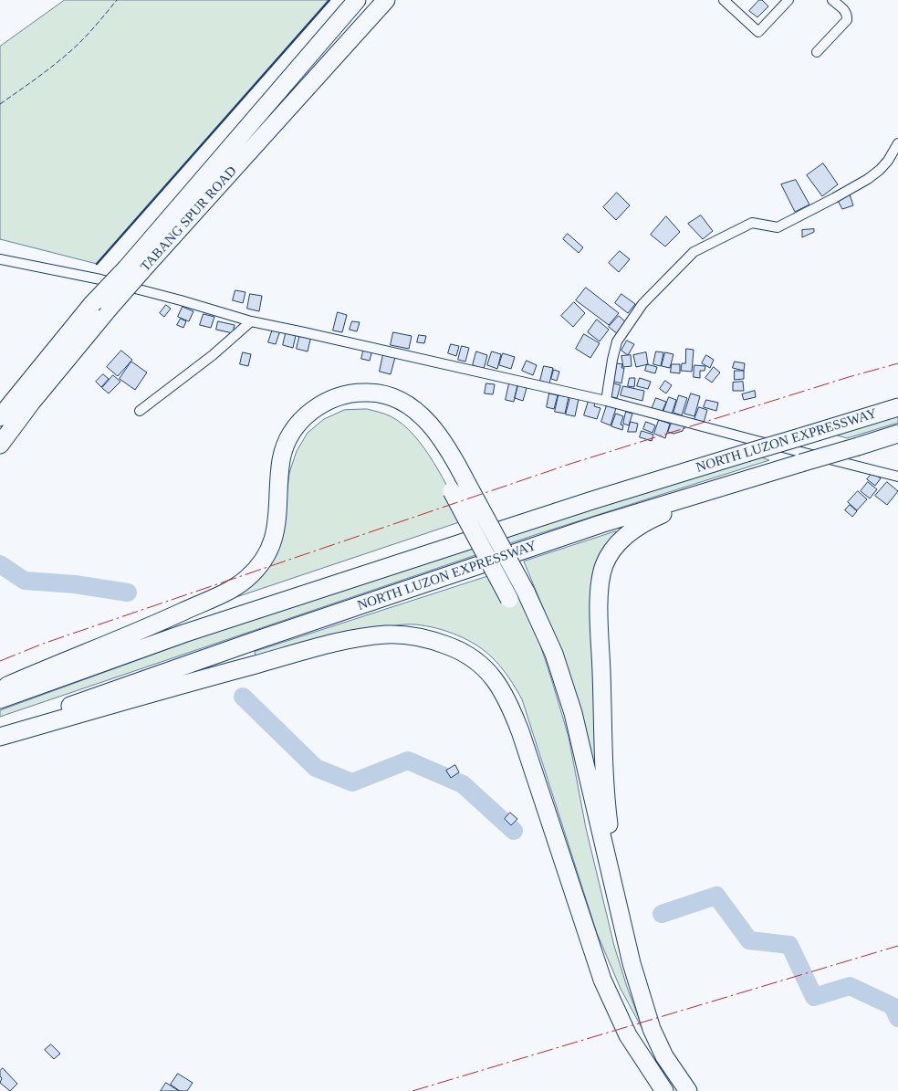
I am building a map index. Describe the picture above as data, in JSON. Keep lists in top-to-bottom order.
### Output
{
  "streets": {
    "highway": ["TABANG SPUR ROAD", "NORTH LUZON EXPRESSWAY"]
  }
}
